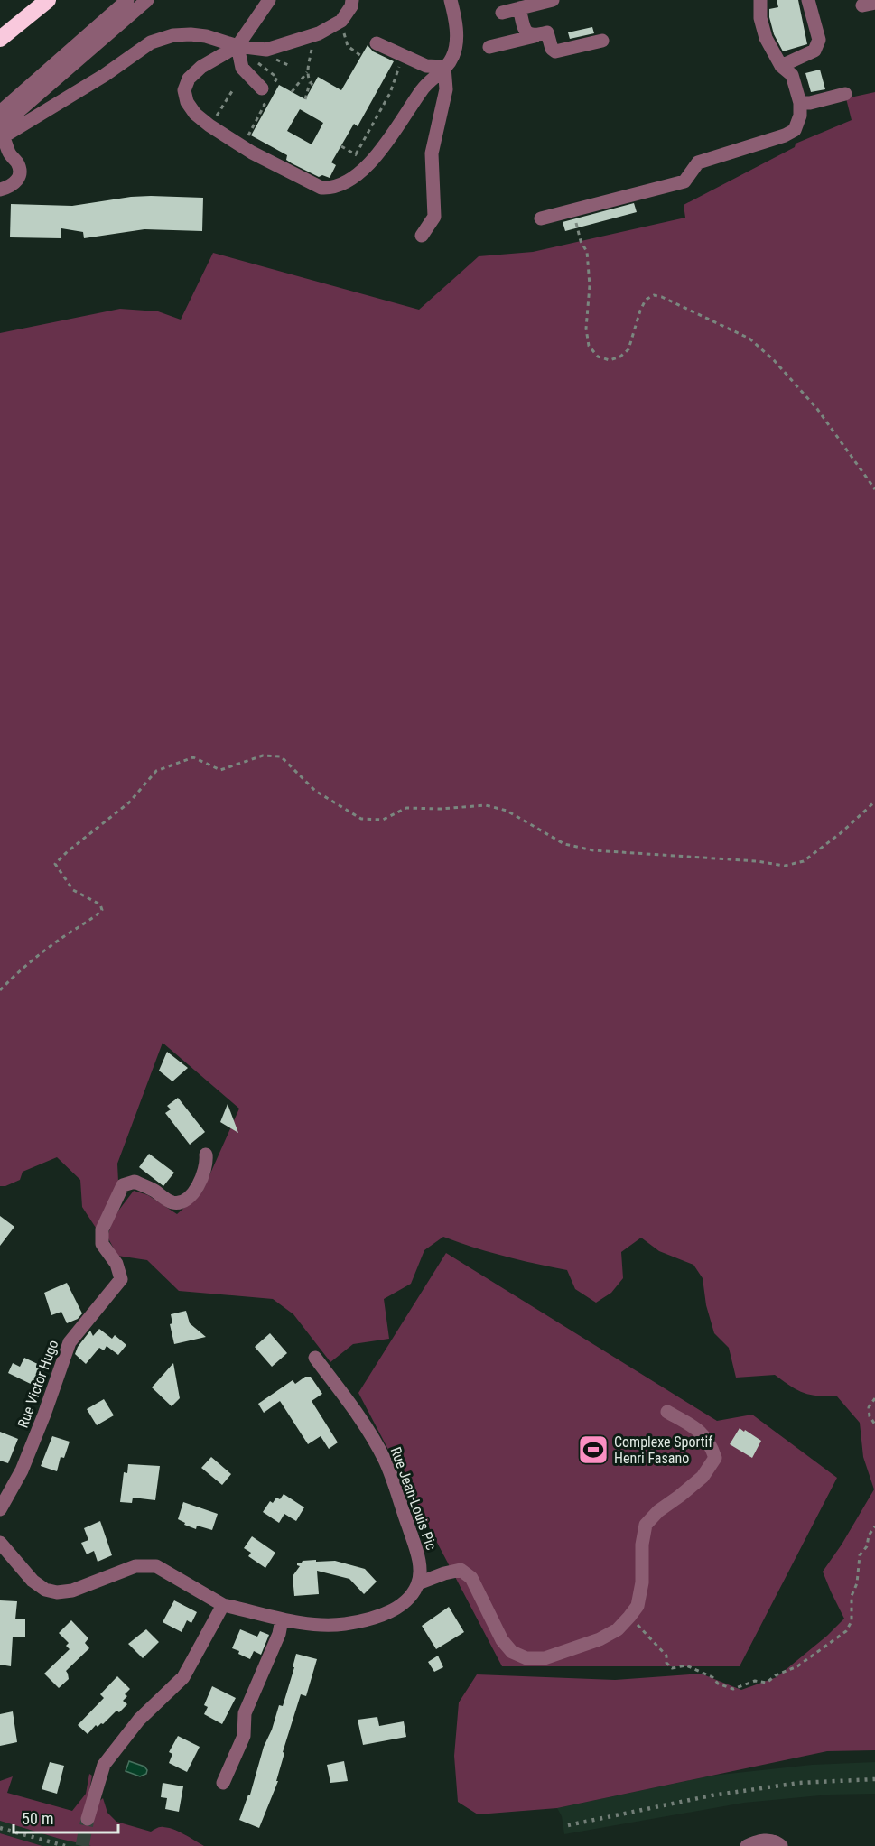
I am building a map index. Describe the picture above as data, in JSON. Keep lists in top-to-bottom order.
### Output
{
  "streets": {
    "street": ["Rue Victor Hugo", "Rue Jean-Louis Pic"]
  },
  "places": {
    "sports": ["Complexe Sportif Henri Fasano"]
  },
  "scale_bar": "50 m"
}
